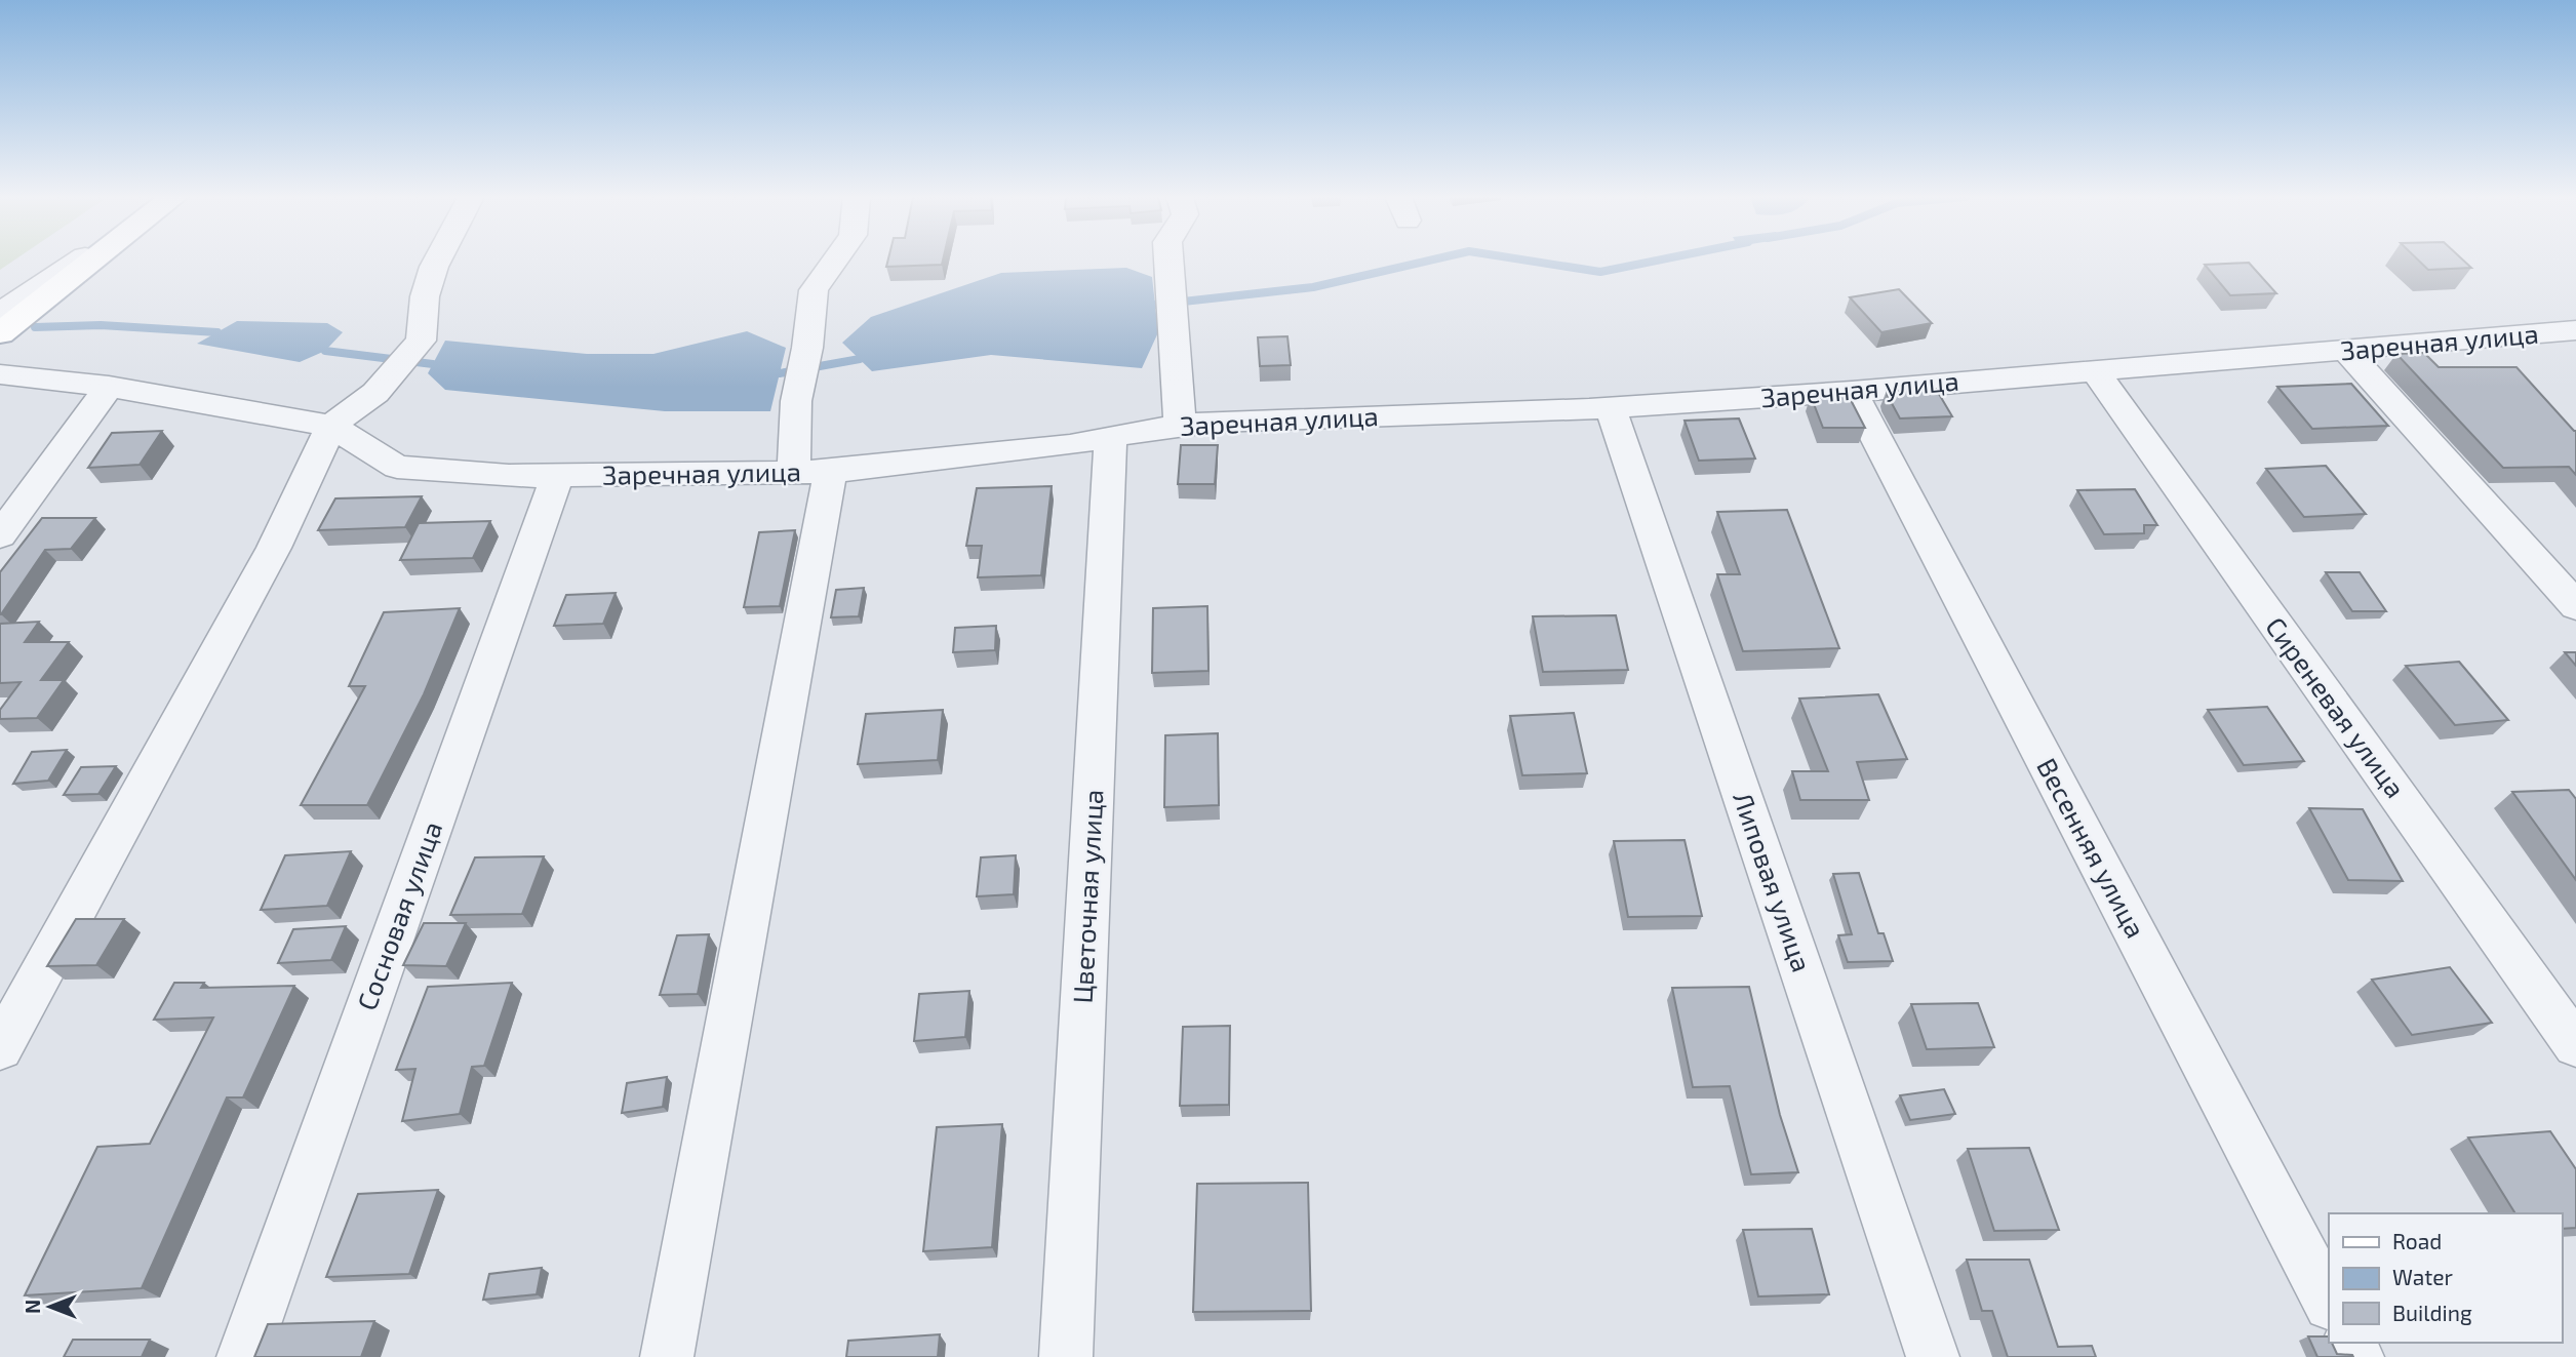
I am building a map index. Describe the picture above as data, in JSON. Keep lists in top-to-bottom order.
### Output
{
  "streets": {
    "street": [
      "Заречная улица",
      "Сиреневая улица",
      "Весенняя улица",
      "Липовая улица",
      "Цветочная улица",
      "Сосновая улица"
    ]
  },
  "crossings": [
    ["Заречная улица", "Сиреневая улица"],
    ["Заречная улица", "Весенняя улица"],
    ["Заречная улица", "Липовая улица"],
    ["Заречная улица", "Цветочная улица"],
    ["Заречная улица", "Сосновая улица"]
  ],
  "legend": ["Road", "Water", "Building"],
  "north": "left"
}
